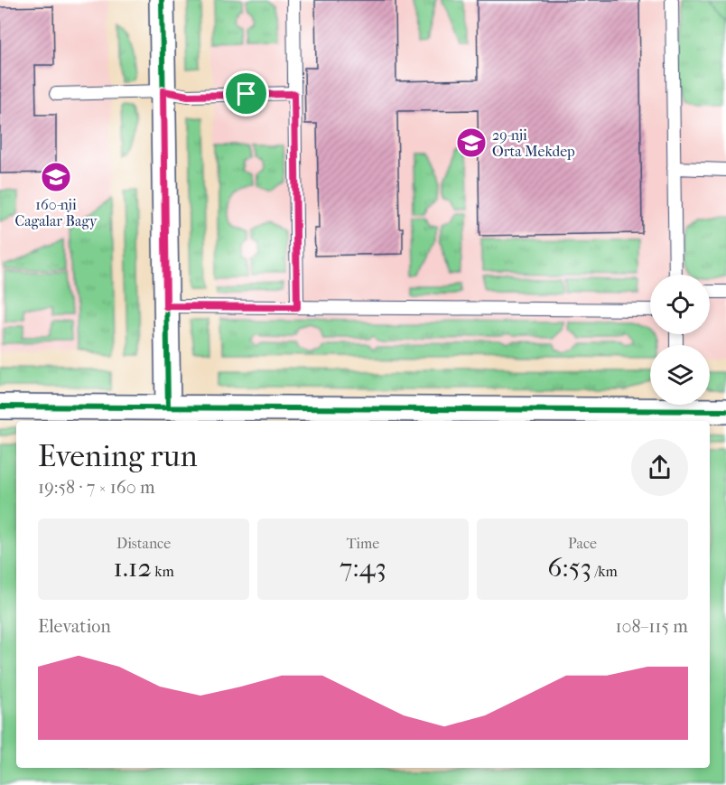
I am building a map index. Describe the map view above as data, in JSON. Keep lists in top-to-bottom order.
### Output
{
  "places": {
    "school or university": ["29-nji Orta Mekdep", "160-nji Cagalar Bagy"]
  },
  "page": {
    "heading": ["Evening run", "19:58 · 7 × 160 m"],
    "stats": [
      ["Distance", "1.12 km"],
      ["Time", "7:43"],
      ["Pace", "6:53 /km"]
    ],
    "chart": ["Elevation", "108–115 m"]
  }
}
